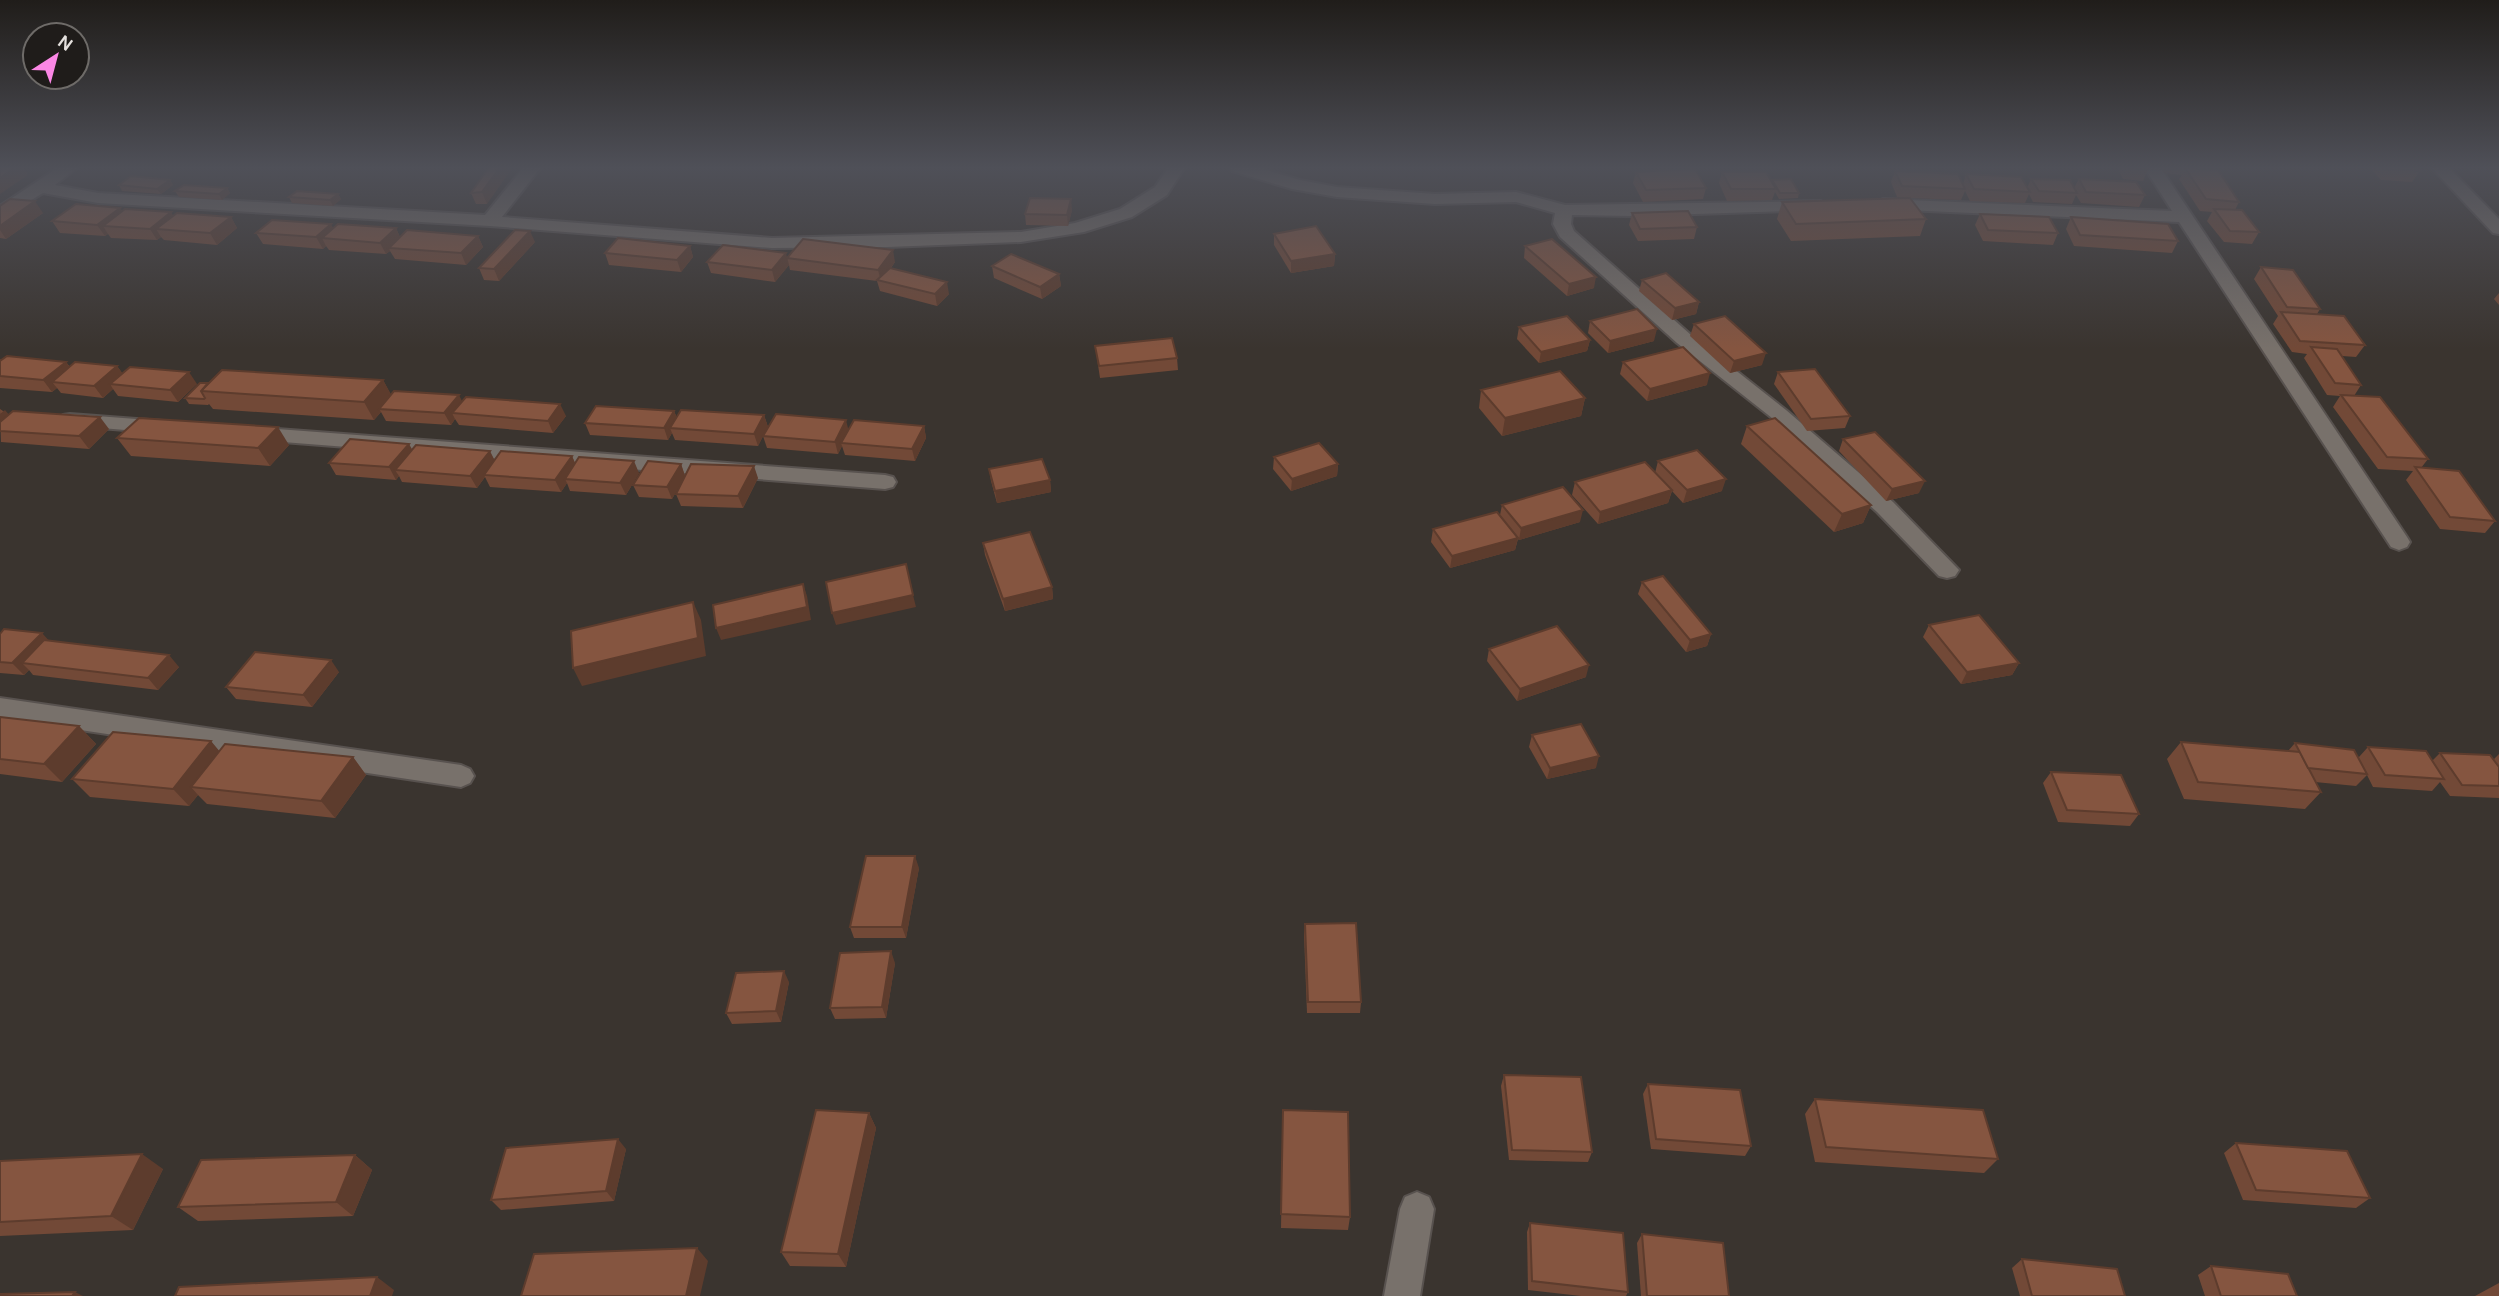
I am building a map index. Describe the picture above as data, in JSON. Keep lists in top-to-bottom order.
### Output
{
  "north": "top right"
}
